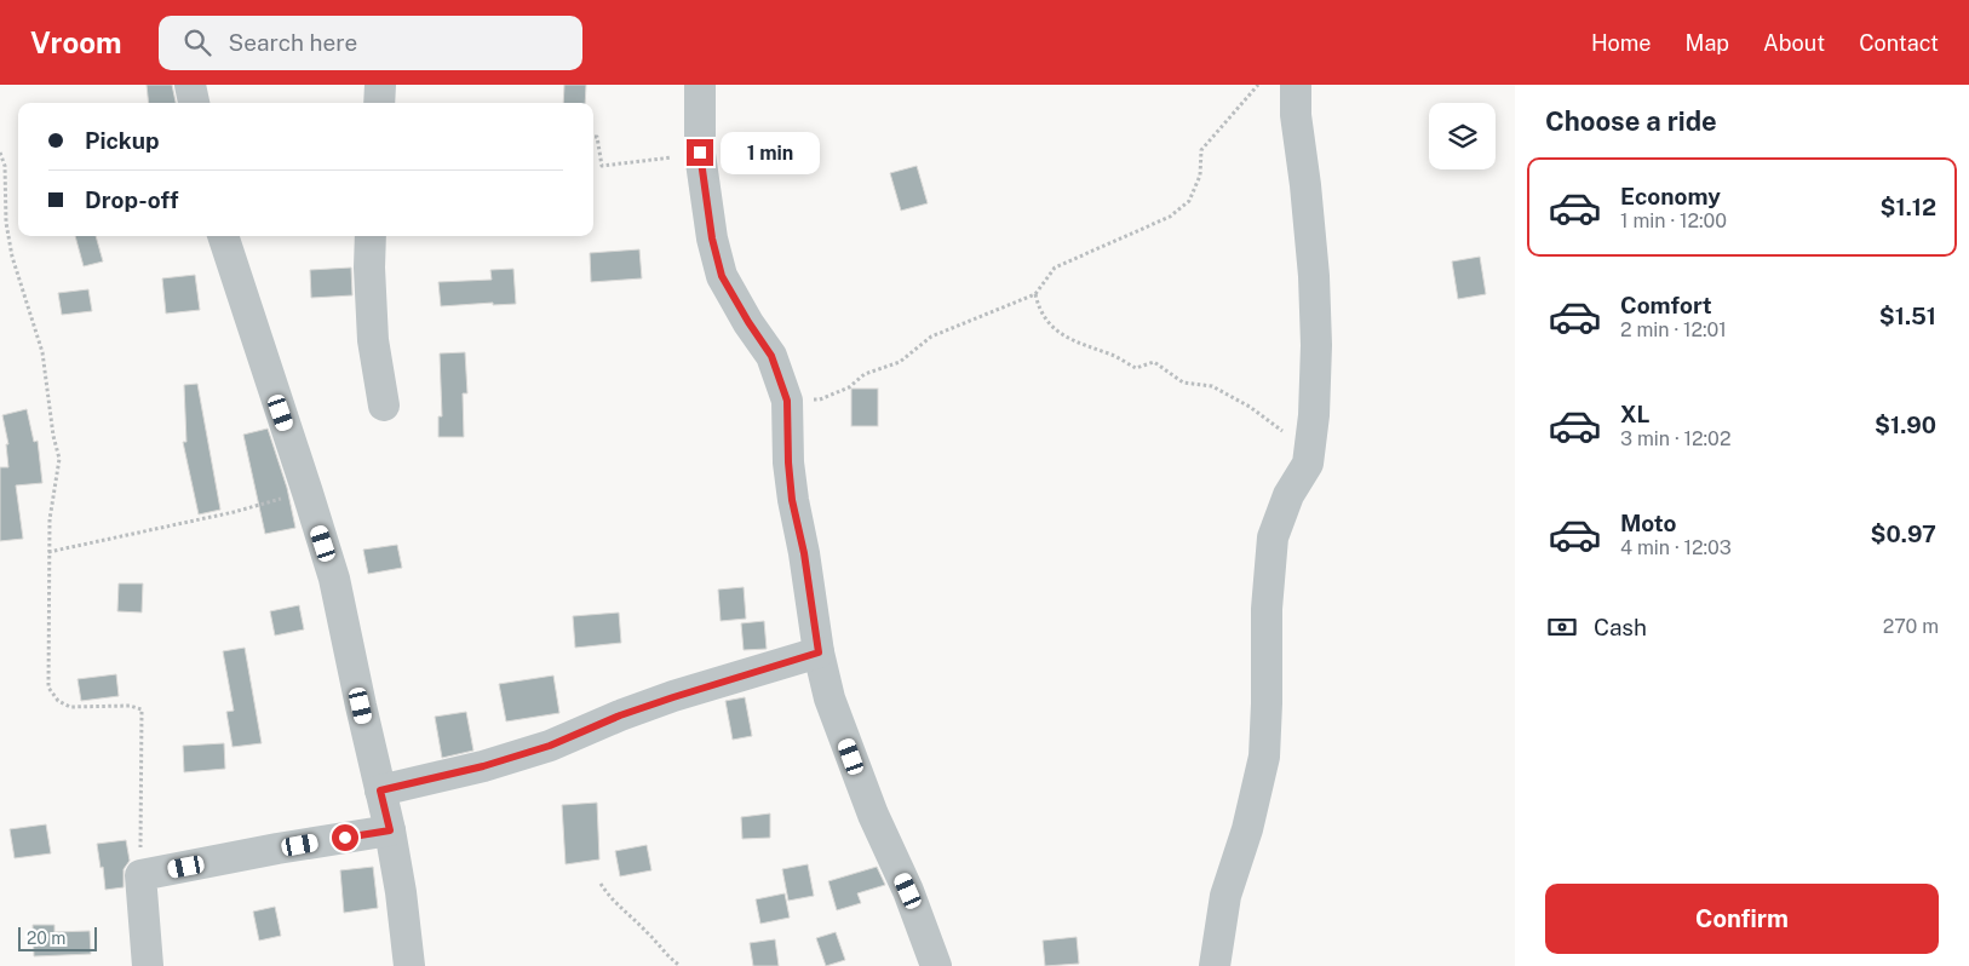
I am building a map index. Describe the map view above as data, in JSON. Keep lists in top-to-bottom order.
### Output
{
  "scale_bar": "20 m",
  "page": {
    "header": "Vroom",
    "search": "Search here",
    "nav": [
      "Home",
      "Map",
      "About",
      "Contact"
    ],
    "heading": "Choose a ride",
    "banner": ["Pickup", "Drop-off"],
    "bubble": "1 min",
    "list": [
      {
        "name": "Economy",
        "note": "1 min · 12:00",
        "value": "$1.12"
      },
      {
        "name": "Comfort",
        "note": "2 min · 12:01",
        "value": "$1.51"
      },
      {
        "name": "XL",
        "note": "3 min · 12:02",
        "value": "$1.90"
      },
      {
        "name": "Moto",
        "note": "4 min · 12:03",
        "value": "$0.97"
      }
    ],
    "pay": ["Cash", "270 m"],
    "buttons": "Confirm",
    "scale": "20 m"
  }
}
